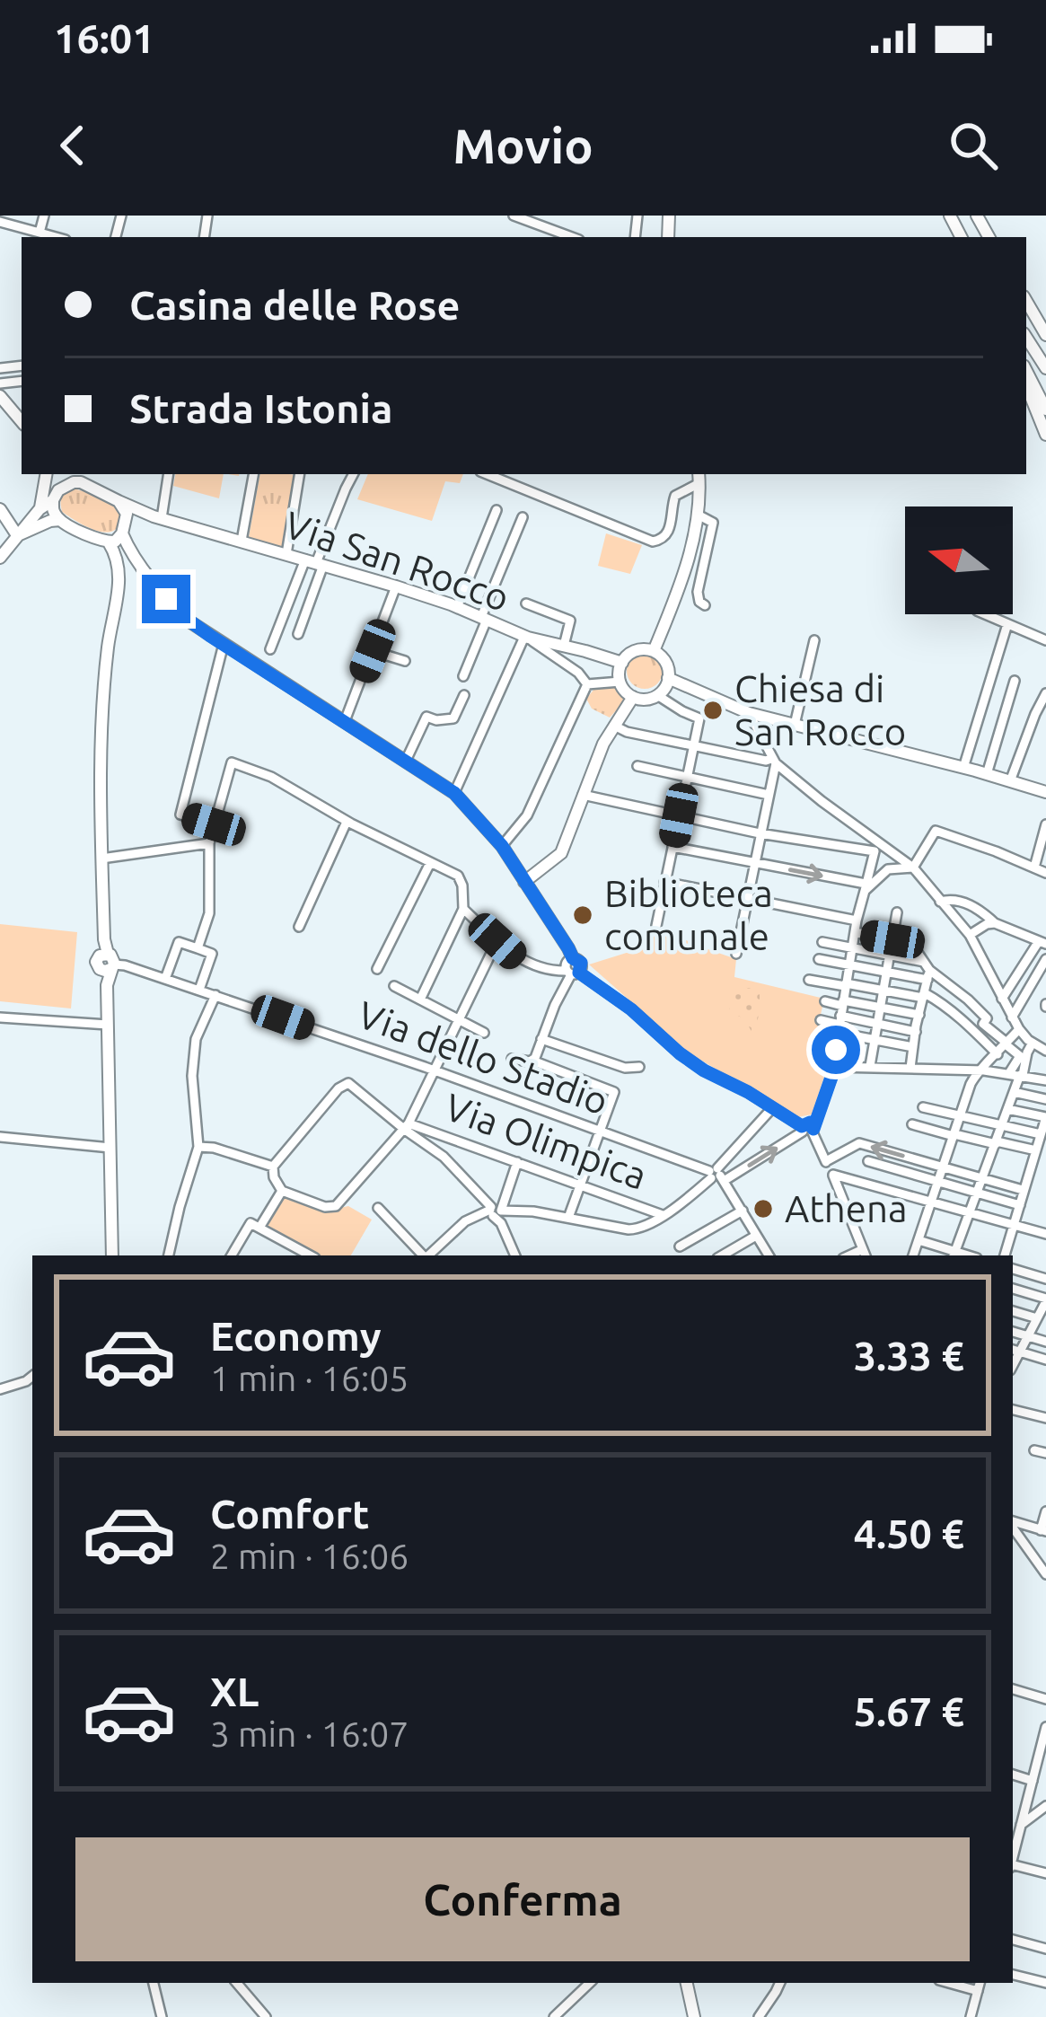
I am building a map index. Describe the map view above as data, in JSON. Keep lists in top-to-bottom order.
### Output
{
  "streets": {
    "street": ["Via San Rocco", "Via dello Stadio", "Via Olimpica"]
  },
  "places": ["Chiesa di San Rocco", "Biblioteca comunale", "Athena"],
  "north": "left",
  "page": {
    "status": "16:01",
    "header": "Movio",
    "banner": ["Casina delle Rose", "Strada Istonia"],
    "list": [
      {
        "name": "Economy",
        "note": "1 min · 16:05",
        "value": "3.33 €"
      },
      {
        "name": "Comfort",
        "note": "2 min · 16:06",
        "value": "4.50 €"
      },
      {
        "name": "XL",
        "note": "3 min · 16:07",
        "value": "5.67 €"
      }
    ],
    "buttons": "Conferma"
  }
}
